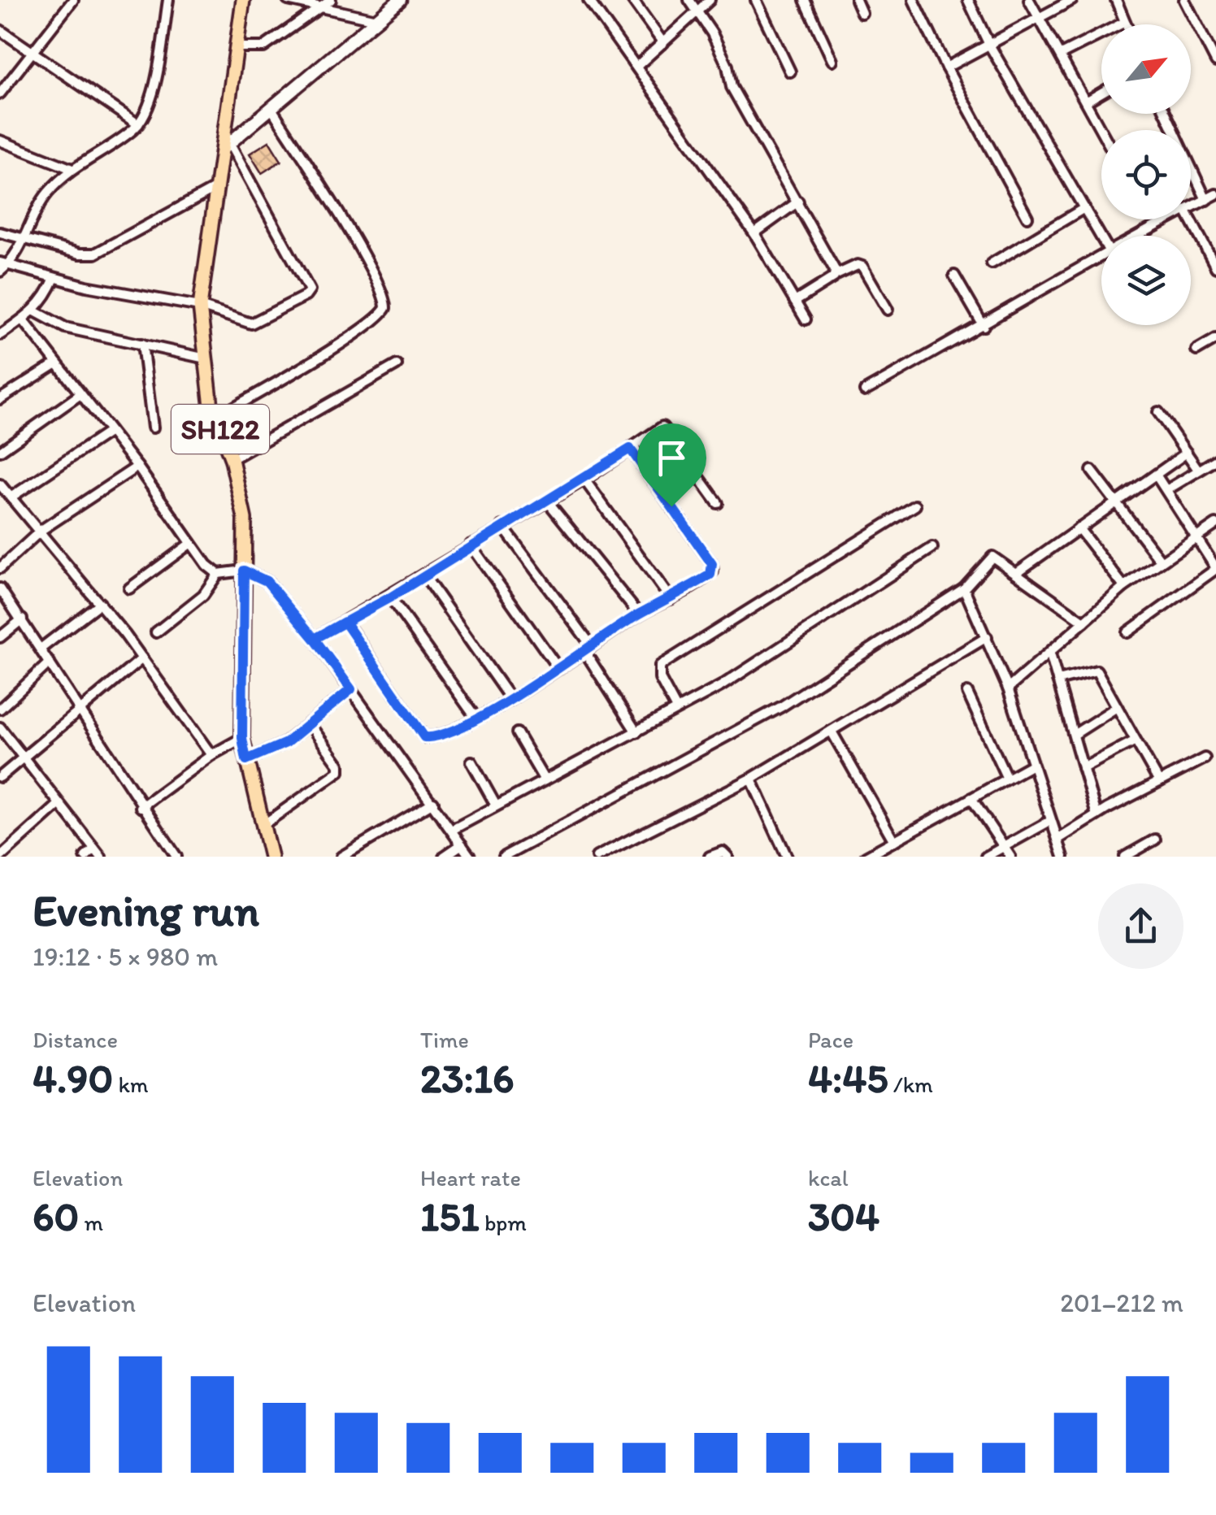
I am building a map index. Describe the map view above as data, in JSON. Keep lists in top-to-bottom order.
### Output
{
  "streets": {
    "main road": ["SH122"]
  },
  "north": "top right",
  "page": {
    "heading": ["Evening run", "19:12 · 5 × 980 m"],
    "stats": [
      ["Distance", "4.90 km"],
      ["Time", "23:16"],
      ["Pace", "4:45 /km"],
      ["Elevation", "60 m"],
      ["Heart rate", "151 bpm"],
      ["kcal", "304"]
    ],
    "chart": ["Elevation", "201–212 m"]
  }
}
